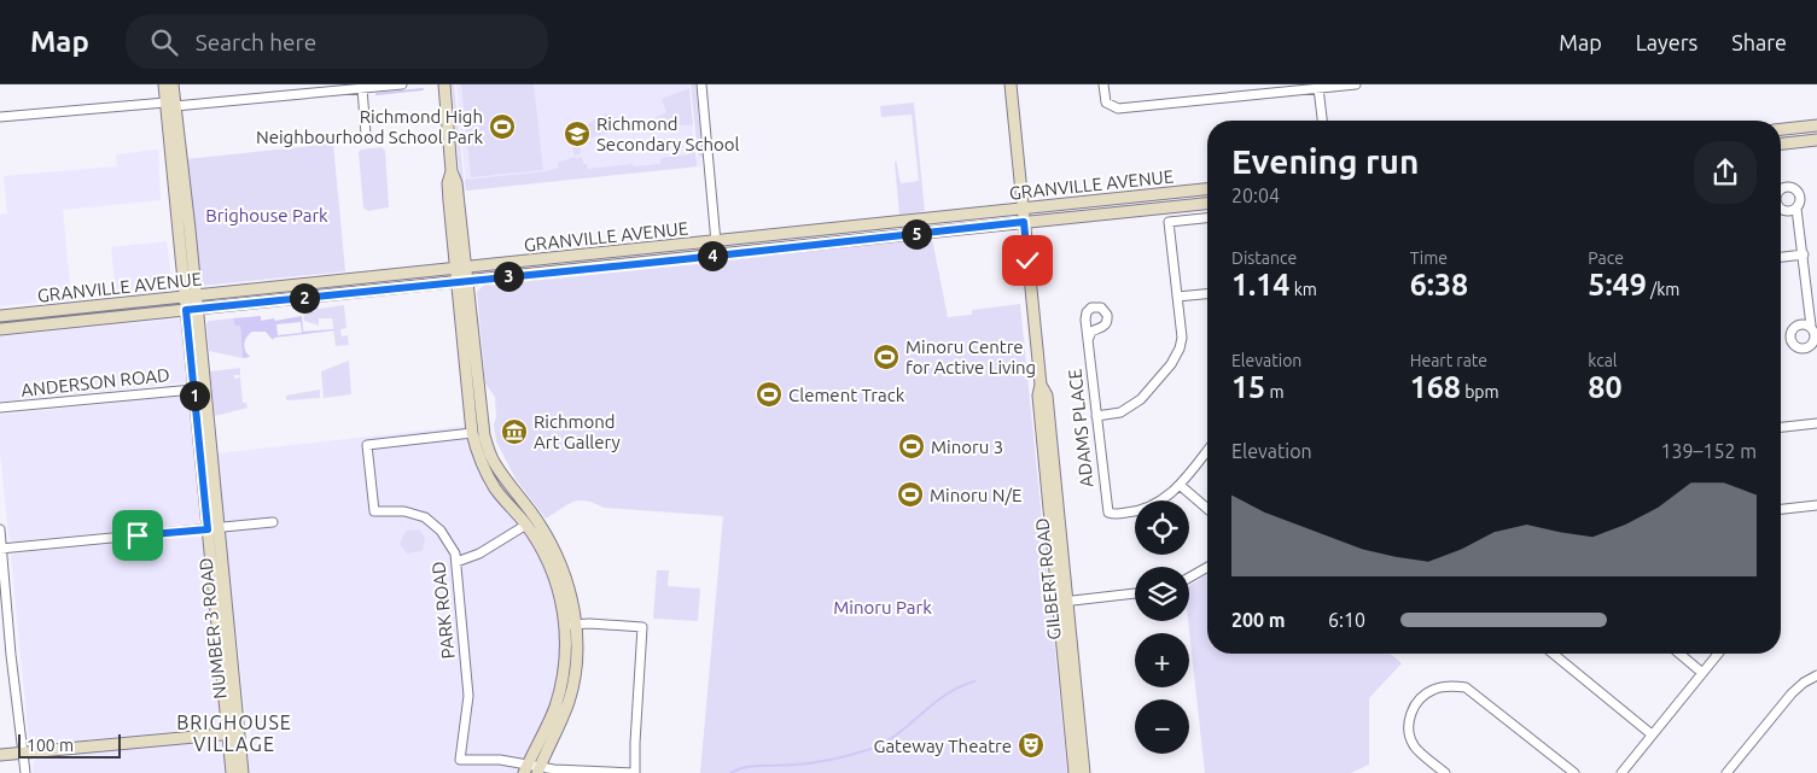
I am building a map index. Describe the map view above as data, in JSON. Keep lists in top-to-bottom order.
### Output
{
  "streets": {
    "main road": ["GRANVILLE AVENUE", "GILBERT ROAD", "NUMBER 3 ROAD"],
    "street": ["ANDERSON ROAD", "ADAMS PLACE", "PARK ROAD"]
  },
  "crossings": [
    ["GRANVILLE AVENUE", "GILBERT ROAD"],
    ["GRANVILLE AVENUE", "NUMBER 3 ROAD"],
    ["ANDERSON ROAD", "NUMBER 3 ROAD"]
  ],
  "districts": ["BRIGHOUSE VILLAGE"],
  "parks": ["Brighouse Park", "Minoru Park"],
  "places": {
    "sports": [
      "Richmond High Neighbourhood School Park",
      "Minoru Centre for Active Living",
      "Clement Track",
      "Minoru 3",
      "Minoru N/E"
    ],
    "school or university": ["Richmond Secondary School"],
    "museum": ["Richmond Art Gallery"],
    "theatre": ["Gateway Theatre"]
  },
  "scale_bar": "100 m",
  "page": {
    "header": "Map",
    "search": "Search here",
    "nav": ["Map", "Layers", "Share"],
    "heading": ["Evening run", "20:04"],
    "pins": [
      "5",
      "4",
      "3",
      "2",
      "1"
    ],
    "stats": [
      ["Distance", "1.14 km"],
      ["Time", "6:38"],
      ["Pace", "5:49 /km"],
      ["Elevation", "15 m"],
      ["Heart rate", "168 bpm"],
      ["kcal", "80"]
    ],
    "chart": ["Elevation", "139–152 m"],
    "map_buttons": ["+", "−"],
    "list": [
      {
        "name": "200 m",
        "note": "6:10"
      }
    ],
    "scale": "100 m"
  }
}
